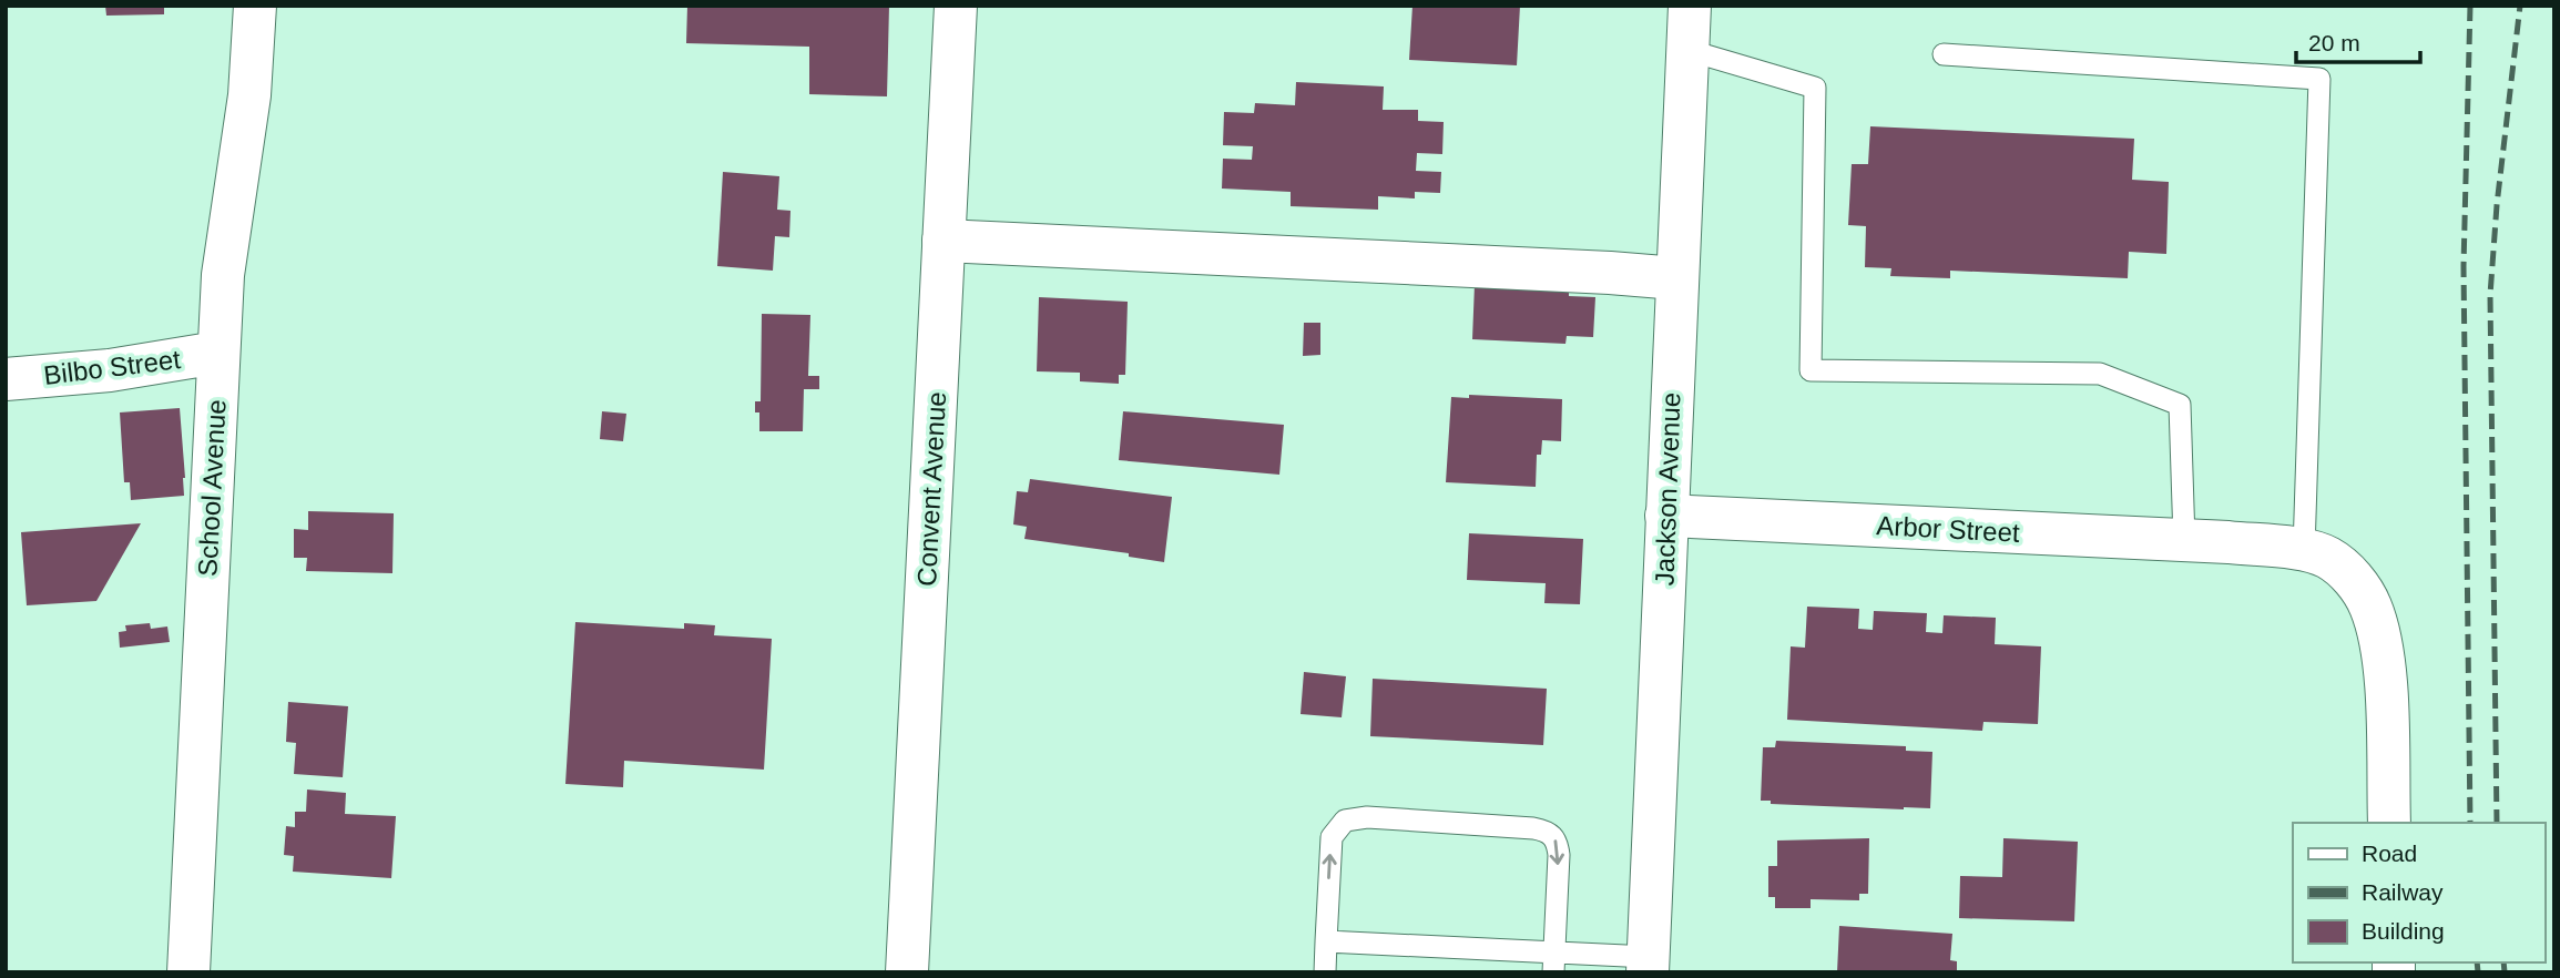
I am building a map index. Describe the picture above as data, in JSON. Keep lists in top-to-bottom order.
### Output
{
  "streets": {
    "street": [
      "Bilbo Street",
      "School Avenue",
      "Convent Avenue",
      "Jackson Avenue",
      "Arbor Street"
    ]
  },
  "crossings": [
    ["Bilbo Street", "School Avenue"],
    ["Jackson Avenue", "Arbor Street"]
  ],
  "legend": ["Road", "Railway", "Building"],
  "scale_bar": "20 m"
}
